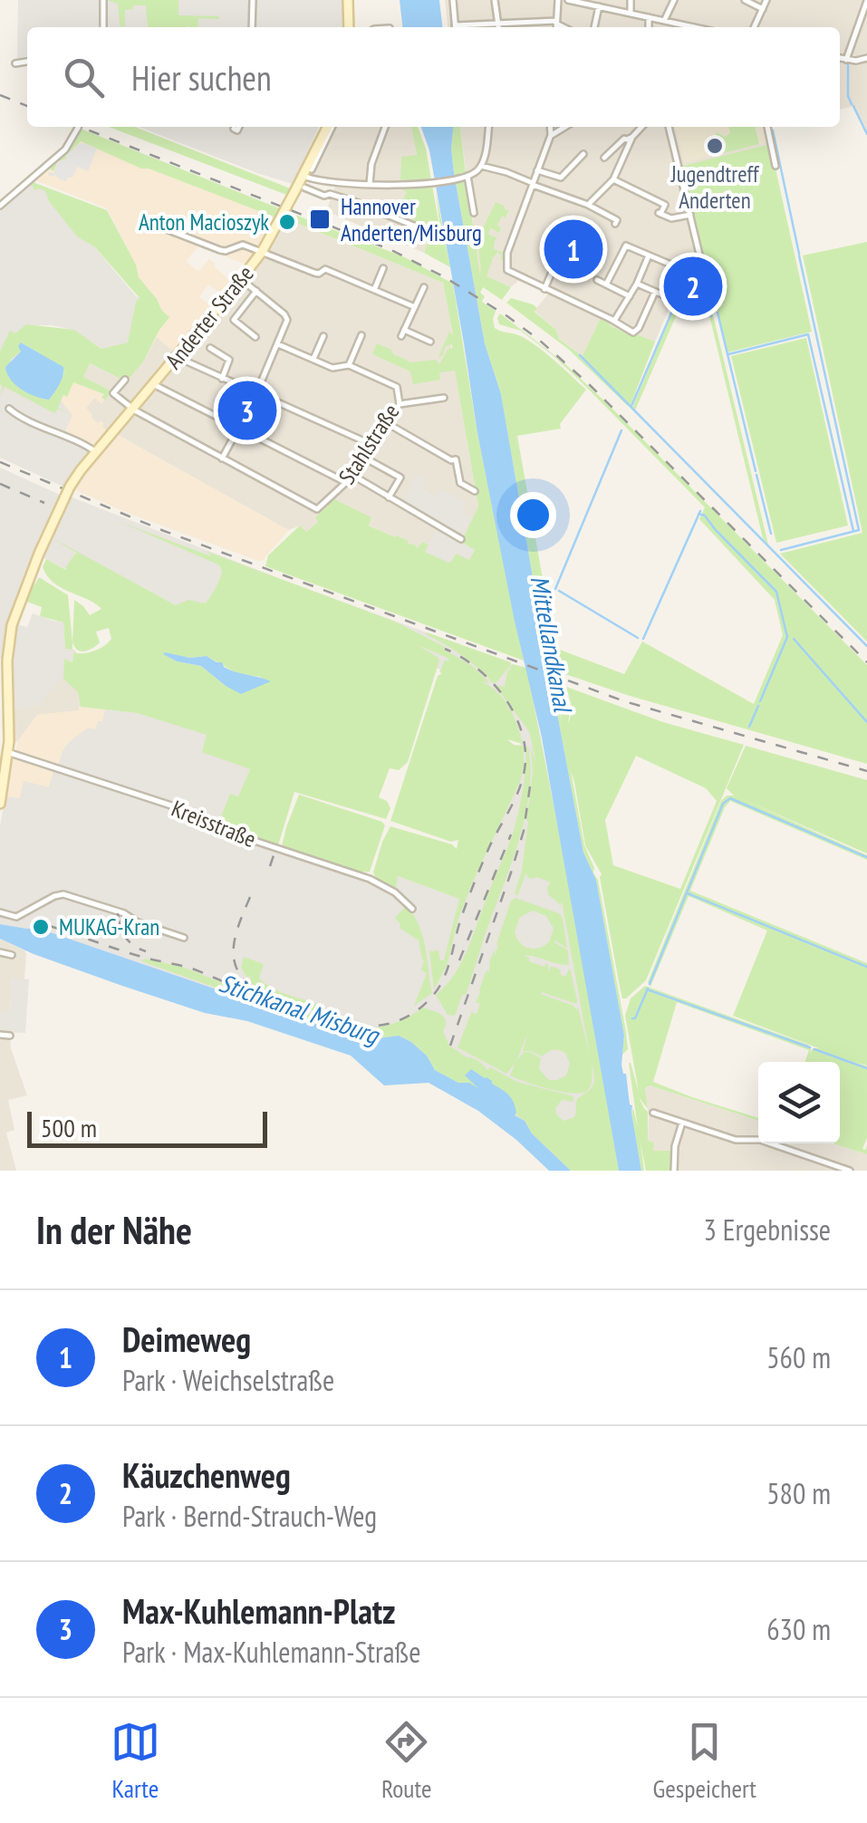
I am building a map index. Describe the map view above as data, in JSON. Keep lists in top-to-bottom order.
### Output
{
  "streets": {
    "main road": ["Anderter Straße"],
    "street": ["Stahlstraße", "Kreisstraße"]
  },
  "crossings": [
    ["Anderter Straße", "Kreisstraße"]
  ],
  "water": ["Mittellandkanal", "Stichkanal Misburg"],
  "places": {
    "other": ["Jugendtreff Anderten", "Anton Macioszyk", "MUKAG-Kran"],
    "transit": ["Hannover Anderten/Misburg"]
  },
  "scale_bar": "500 m",
  "page": {
    "search": "Hier suchen",
    "pins": ["1", "2", "3"],
    "scale": "500 m",
    "heading": ["In der Nähe", "3 Ergebnisse"],
    "list": [
      {
        "mark": "1",
        "name": "Deimeweg",
        "note": "Park · Weichselstraße",
        "value": "560 m"
      },
      {
        "mark": "2",
        "name": "Käuzchenweg",
        "note": "Park · Bernd-Strauch-Weg",
        "value": "580 m"
      },
      {
        "mark": "3",
        "name": "Max-Kuhlemann-Platz",
        "note": "Park · Max-Kuhlemann-Straße",
        "value": "630 m"
      }
    ],
    "nav": ["Karte", "Route", "Gespeichert"]
  }
}
